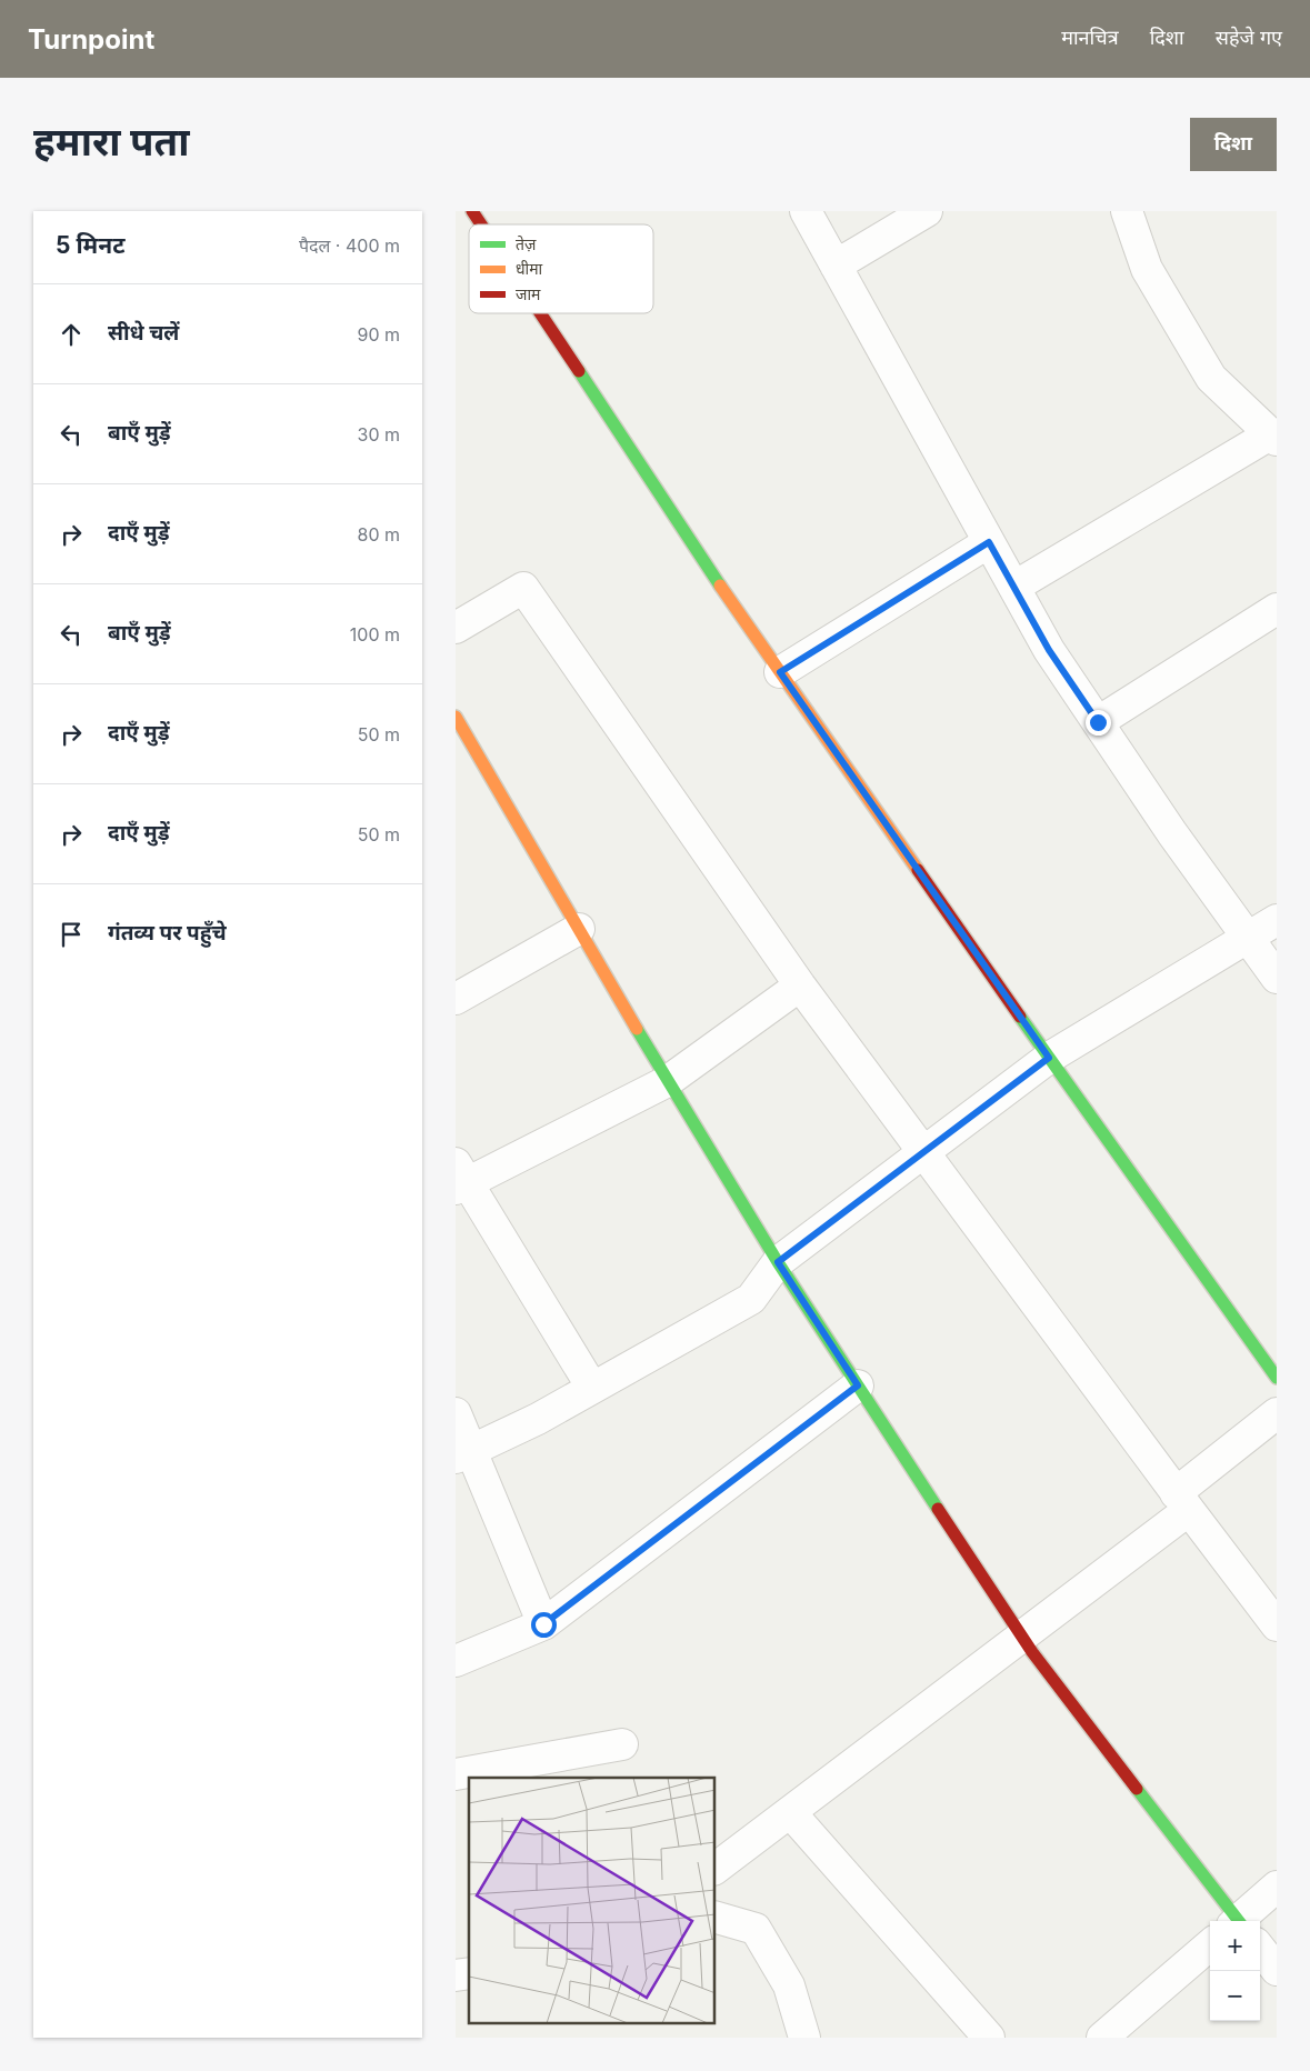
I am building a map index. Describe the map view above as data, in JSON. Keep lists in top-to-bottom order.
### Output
{
  "legend": ["तेज़", "धीमा", "जाम"],
  "page": {
    "header": "Turnpoint",
    "nav": ["मानचित्र", "दिशा", "सहेजे गए"],
    "title": "हमारा पता",
    "buttons": "दिशा",
    "heading": ["5 मिनट", "पैदल · 400 m"],
    "list": [
      ["सीधे चलें", "90 m"],
      ["बाएँ मुड़ें", "30 m"],
      ["दाएँ मुड़ें", "80 m"],
      ["बाएँ मुड़ें", "100 m"],
      ["दाएँ मुड़ें", "50 m"],
      ["दाएँ मुड़ें", "50 m"],
      "गंतव्य पर पहुँचे"
    ],
    "map_buttons": ["+", "−"]
  }
}
